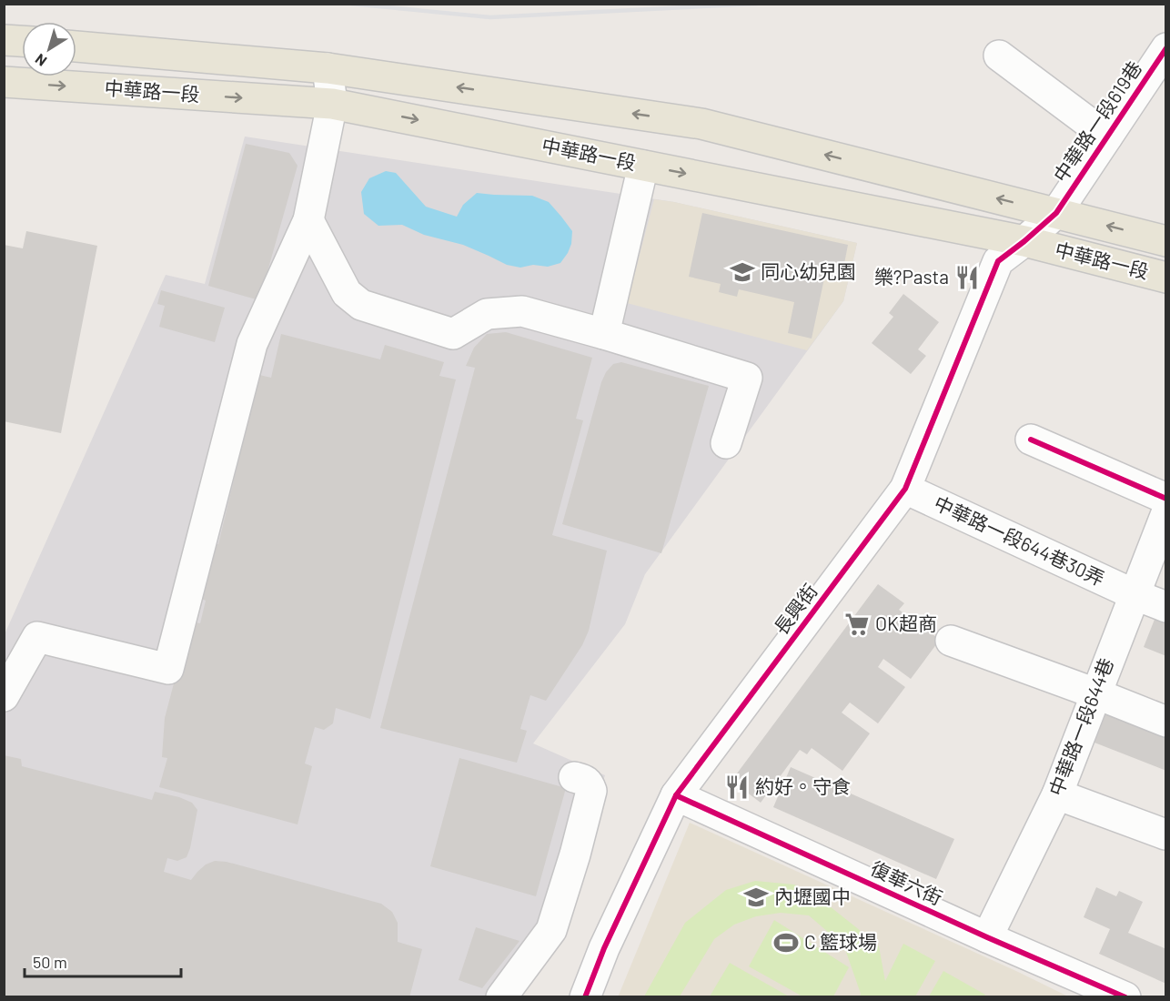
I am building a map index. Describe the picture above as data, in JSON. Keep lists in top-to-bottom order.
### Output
{
  "streets": {
    "main road": ["中華路一段"],
    "street": [
      "中華路一段619巷",
      "中華路一段644巷30弄",
      "長興街",
      "中華路一段644巷",
      "復華六街"
    ]
  },
  "crossings": [
    ["中華路一段", "中華路一段619巷"],
    ["中華路一段", "長興街"],
    ["中華路一段619巷", "長興街"],
    ["中華路一段644巷30弄", "長興街"],
    ["中華路一段644巷30弄", "中華路一段644巷"],
    ["長興街", "復華六街"],
    ["中華路一段644巷", "復華六街"]
  ],
  "places": {
    "school or university": ["同心幼兒園", "內壢國中"],
    "restaurant": ["樂?Pasta", "約好。守食"],
    "supermarket": ["OK超商"],
    "sports": ["C 籃球場"]
  },
  "scale_bar": "50 m",
  "north": "bottom left"
}
